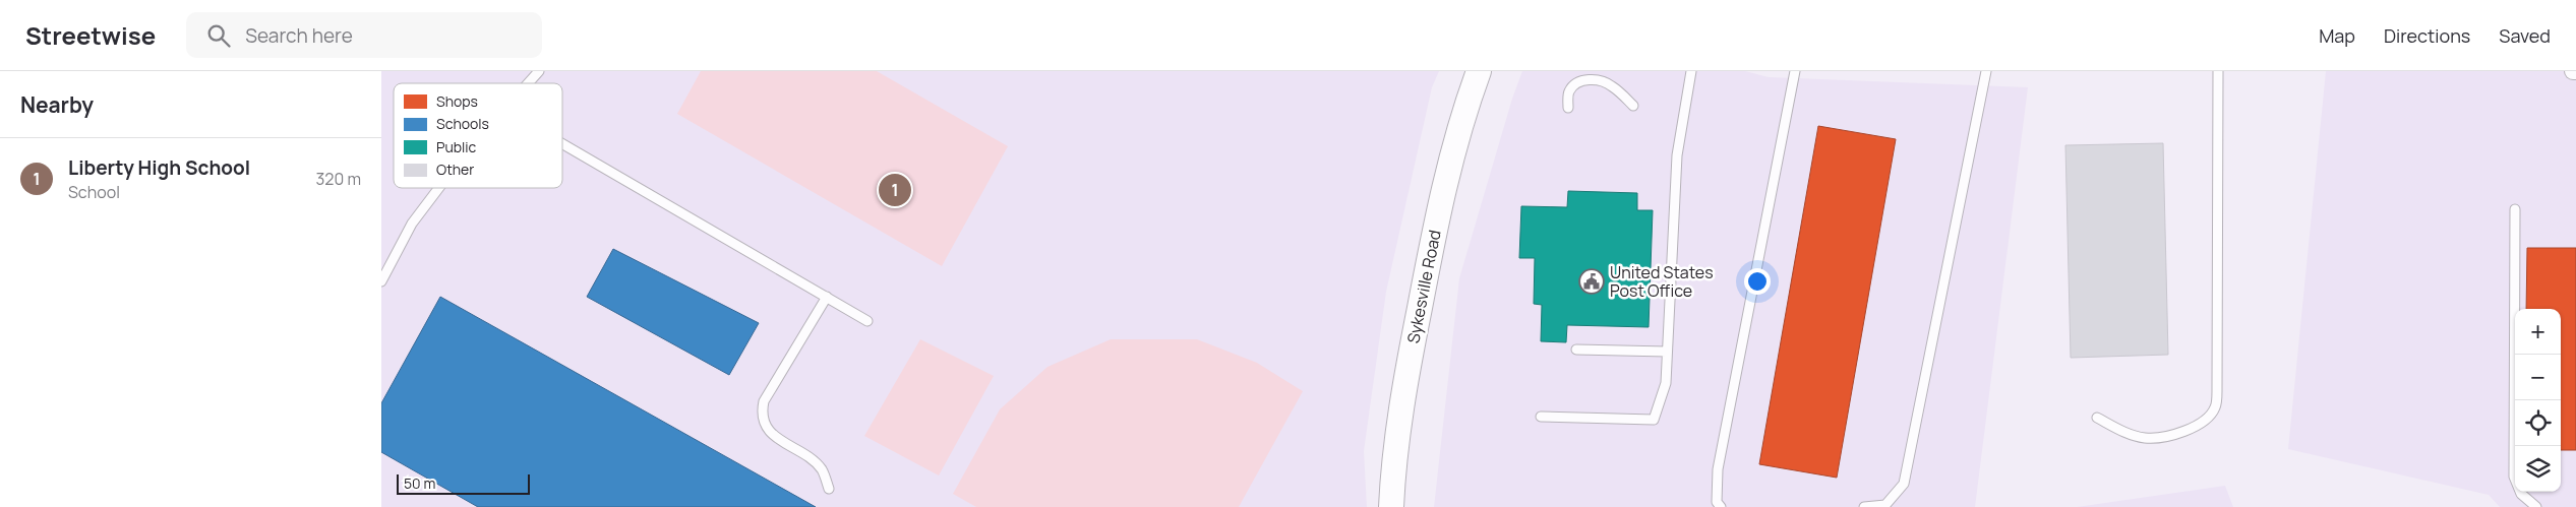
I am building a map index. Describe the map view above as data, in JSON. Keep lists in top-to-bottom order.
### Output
{
  "streets": {
    "main road": ["Sykesville Road"]
  },
  "places": {
    "public building": ["United States Post Office"]
  },
  "legend": [
    "Shops",
    "Schools",
    "Public",
    "Other"
  ],
  "scale_bar": "50 m",
  "page": {
    "header": "Streetwise",
    "search": "Search here",
    "nav": ["Map", "Directions", "Saved"],
    "heading": "Nearby",
    "list": [
      {
        "mark": "1",
        "name": "Liberty High School",
        "note": "School",
        "value": "320 m"
      }
    ],
    "pins": "1",
    "map_buttons": ["+", "−"],
    "scale": "50 m"
  }
}
